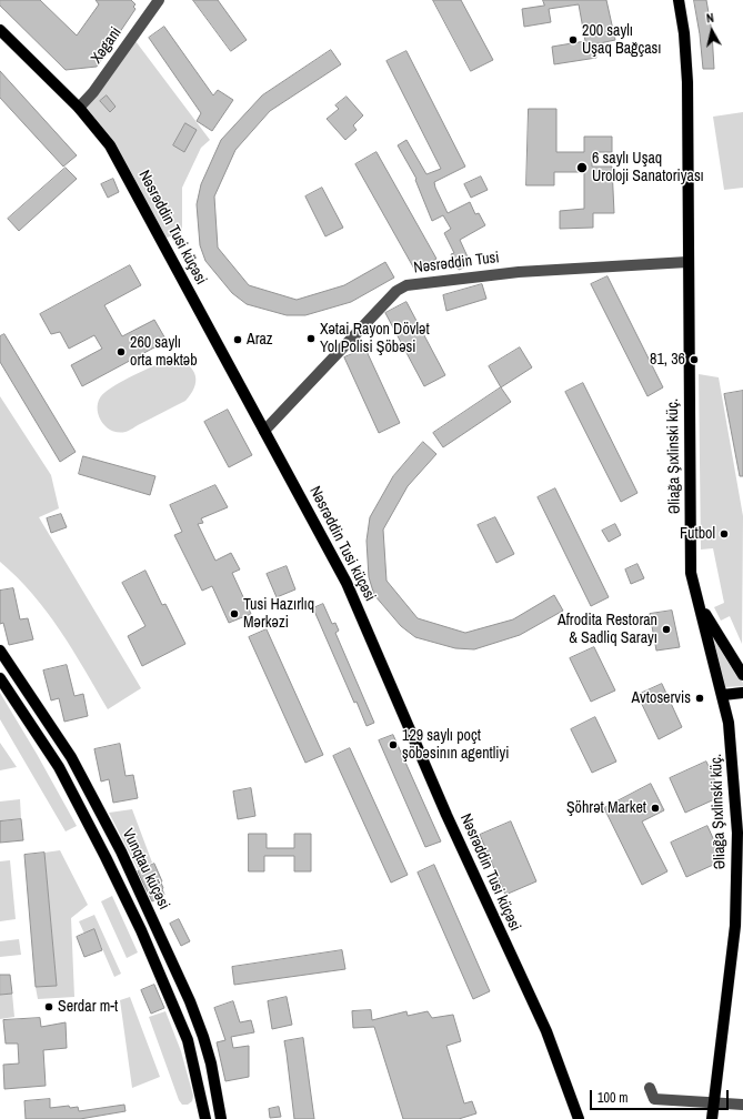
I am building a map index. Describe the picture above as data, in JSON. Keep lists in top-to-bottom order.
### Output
{
  "streets": {
    "main road": ["Nəsrəddin Tusi küçəsi", "Əliağa Şıxlinski küç.", "Vunqtau küçəsi"],
    "street": ["Xəgani", "Nəsrəddin Tusi"]
  },
  "crossings": [
    ["Xəgani", "Nəsrəddin Tusi küçəsi"],
    ["Nəsrəddin Tusi küçəsi", "Nəsrəddin Tusi"],
    ["Nəsrəddin Tusi", "Əliağa Şıxlinski küç."]
  ],
  "places": [
    "200 saylı Uşaq Bağçası",
    "6 saylı Uşaq Uroloji Sanatoriyası",
    "Xətai Rayon Dövlət Yol Polisi Şöbəsi",
    "Araz",
    "260 saylı orta məktəb",
    "81, 36",
    "Futbol",
    "Tusi Hazırlıq Mərkəzi",
    "Afrodita Restoran & Sadliq Sarayı",
    "Avtoservis",
    "129 saylı poçt şöbəsinın agentliyi",
    "Şöhrət Market",
    "Serdar m-t"
  ],
  "scale_bar": "100 m",
  "north": "top"
}
